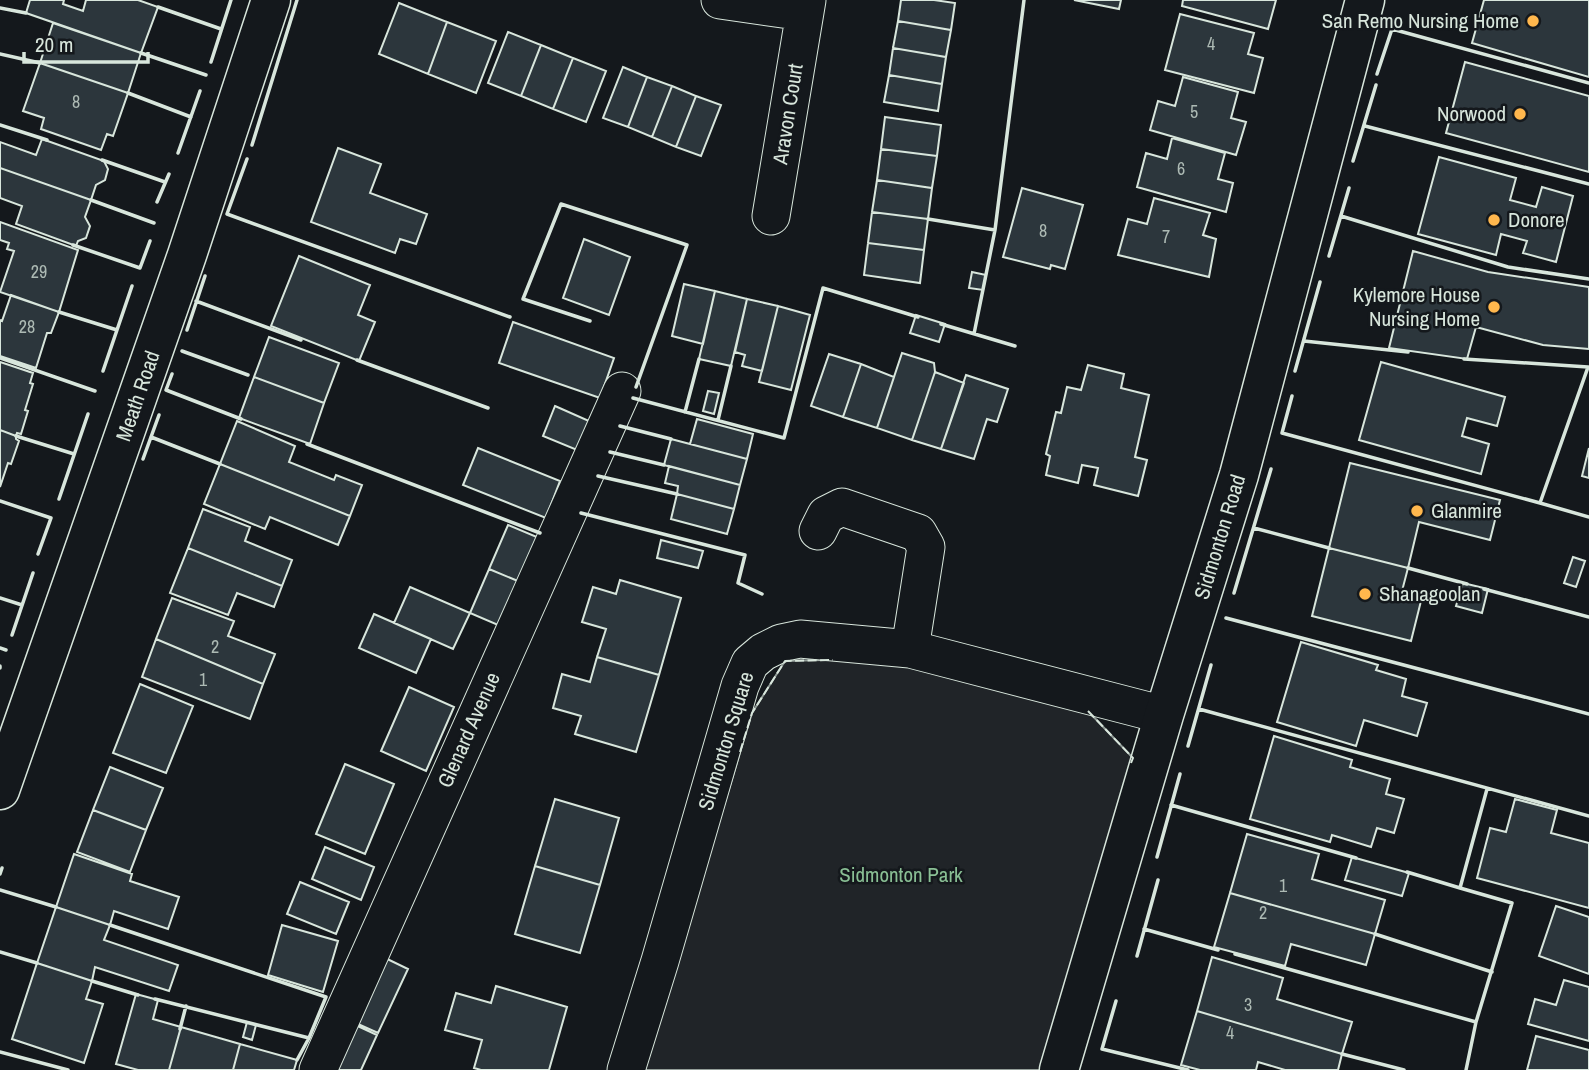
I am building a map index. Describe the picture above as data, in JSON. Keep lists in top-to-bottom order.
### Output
{
  "streets": {
    "street": [
      "Aravon Court",
      "Meath Road",
      "Sidmonton Road",
      "Glenard Avenue",
      "Sidmonton Square"
    ]
  },
  "crossings": [
    ["Sidmonton Road", "Sidmonton Square"]
  ],
  "parks": ["Sidmonton Park"],
  "places": [
    "San Remo Nursing Home",
    "Norwood",
    "Donore",
    "Kylemore House Nursing Home",
    "Glanmire",
    "Shanagoolan"
  ],
  "house_numbers": [
    "4",
    "8",
    "5",
    "6",
    "8",
    "7",
    "29",
    "28",
    "2",
    "1",
    "1",
    "2",
    "3",
    "4"
  ],
  "scale_bar": "20 m"
}
